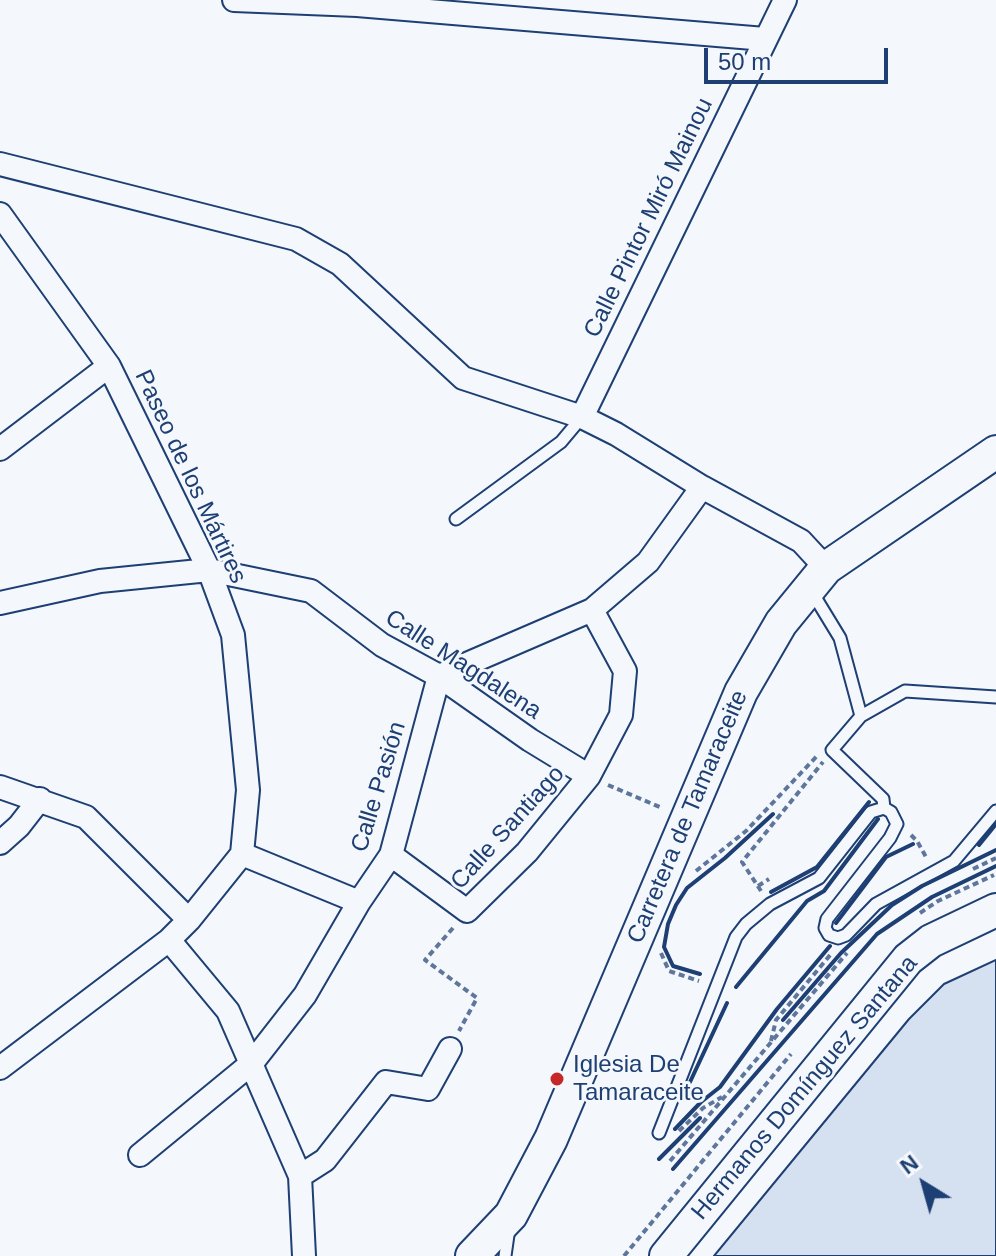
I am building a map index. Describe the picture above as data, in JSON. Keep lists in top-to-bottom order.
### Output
{
  "streets": {
    "main road": ["Carretera de Tamaraceite", "Hermanos Domínguez Santana"],
    "street": [
      "Calle Pintor Miró Mainou",
      "Paseo de los Mártires",
      "Calle Magdalena",
      "Calle Pasión",
      "Calle Santiago"
    ]
  },
  "crossings": [
    ["Paseo de los Mártires", "Calle Magdalena"],
    ["Calle Magdalena", "Calle Pasión"],
    ["Calle Magdalena", "Calle Santiago"]
  ],
  "places": ["Iglesia De Tamaraceite"],
  "scale_bar": "50 m",
  "north": "top left"
}
